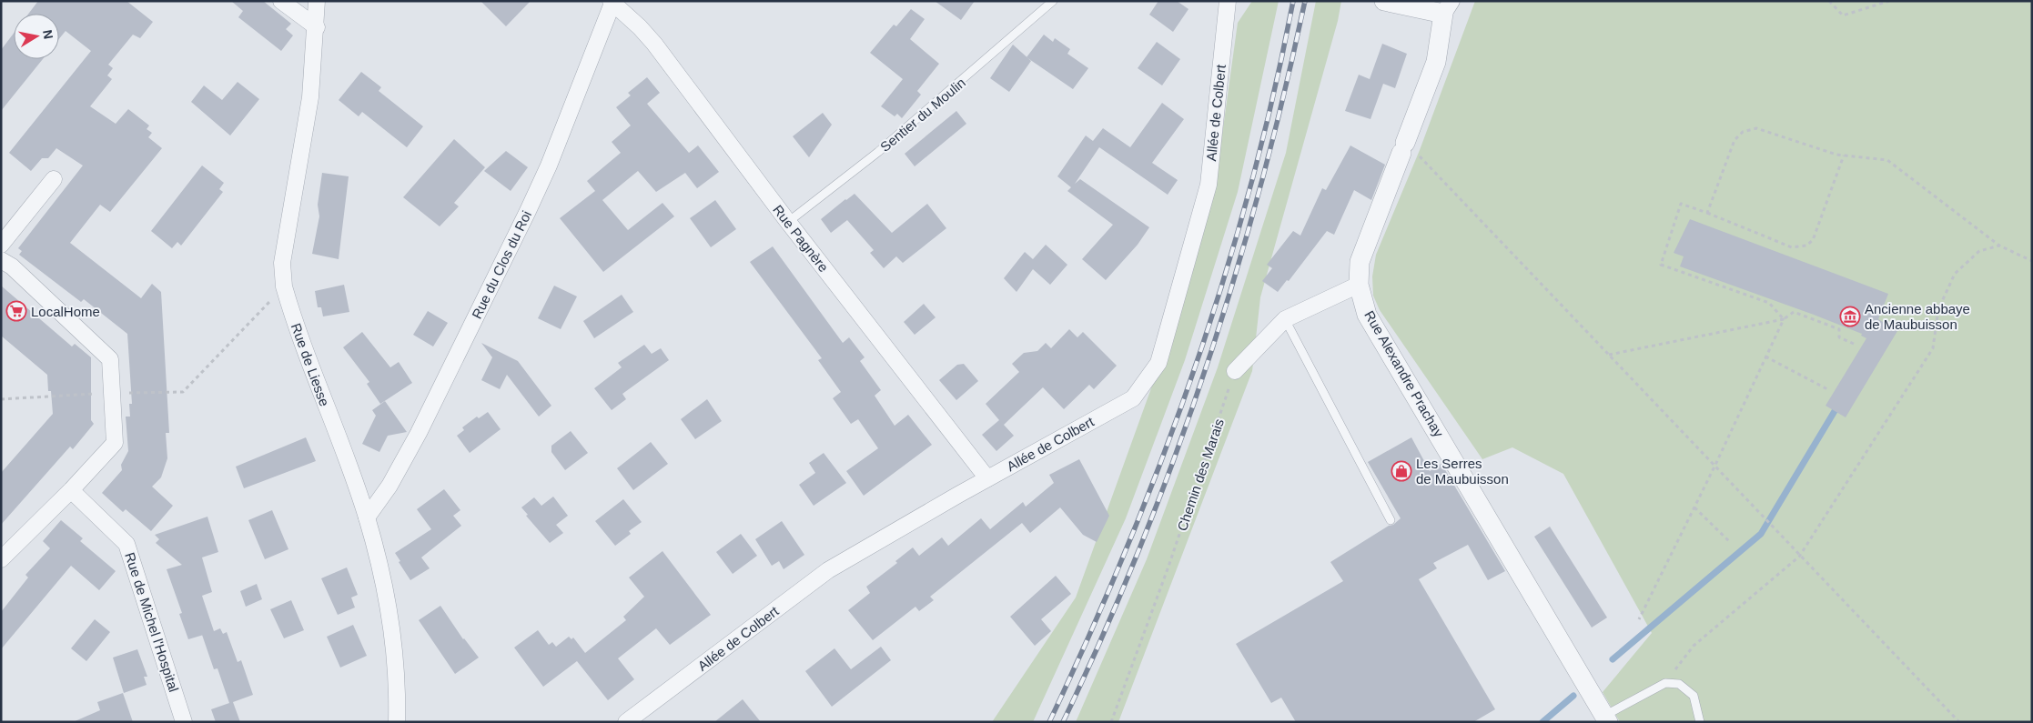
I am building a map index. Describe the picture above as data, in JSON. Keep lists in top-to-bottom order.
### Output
{
  "streets": {
    "street": [
      "Allée de Colbert",
      "Rue Pagnère",
      "Rue du Clos du Roi",
      "Rue de Liesse",
      "Rue Alexandre Prachay",
      "Rue de Michel l'Hospital"
    ],
    "lane": ["Sentier du Moulin"],
    "path": ["Chemin des Marais"]
  },
  "crossings": [
    ["Allée de Colbert", "Rue Pagnère"],
    ["Sentier du Moulin", "Rue Pagnère"],
    ["Rue Pagnère", "Rue du Clos du Roi"],
    ["Rue du Clos du Roi", "Rue de Liesse"]
  ],
  "places": {
    "supermarket": ["LocalHome"],
    "museum": ["Ancienne abbaye de Maubuisson"],
    "shop": ["Les Serres de Maubuisson"]
  },
  "north": "right"
}
